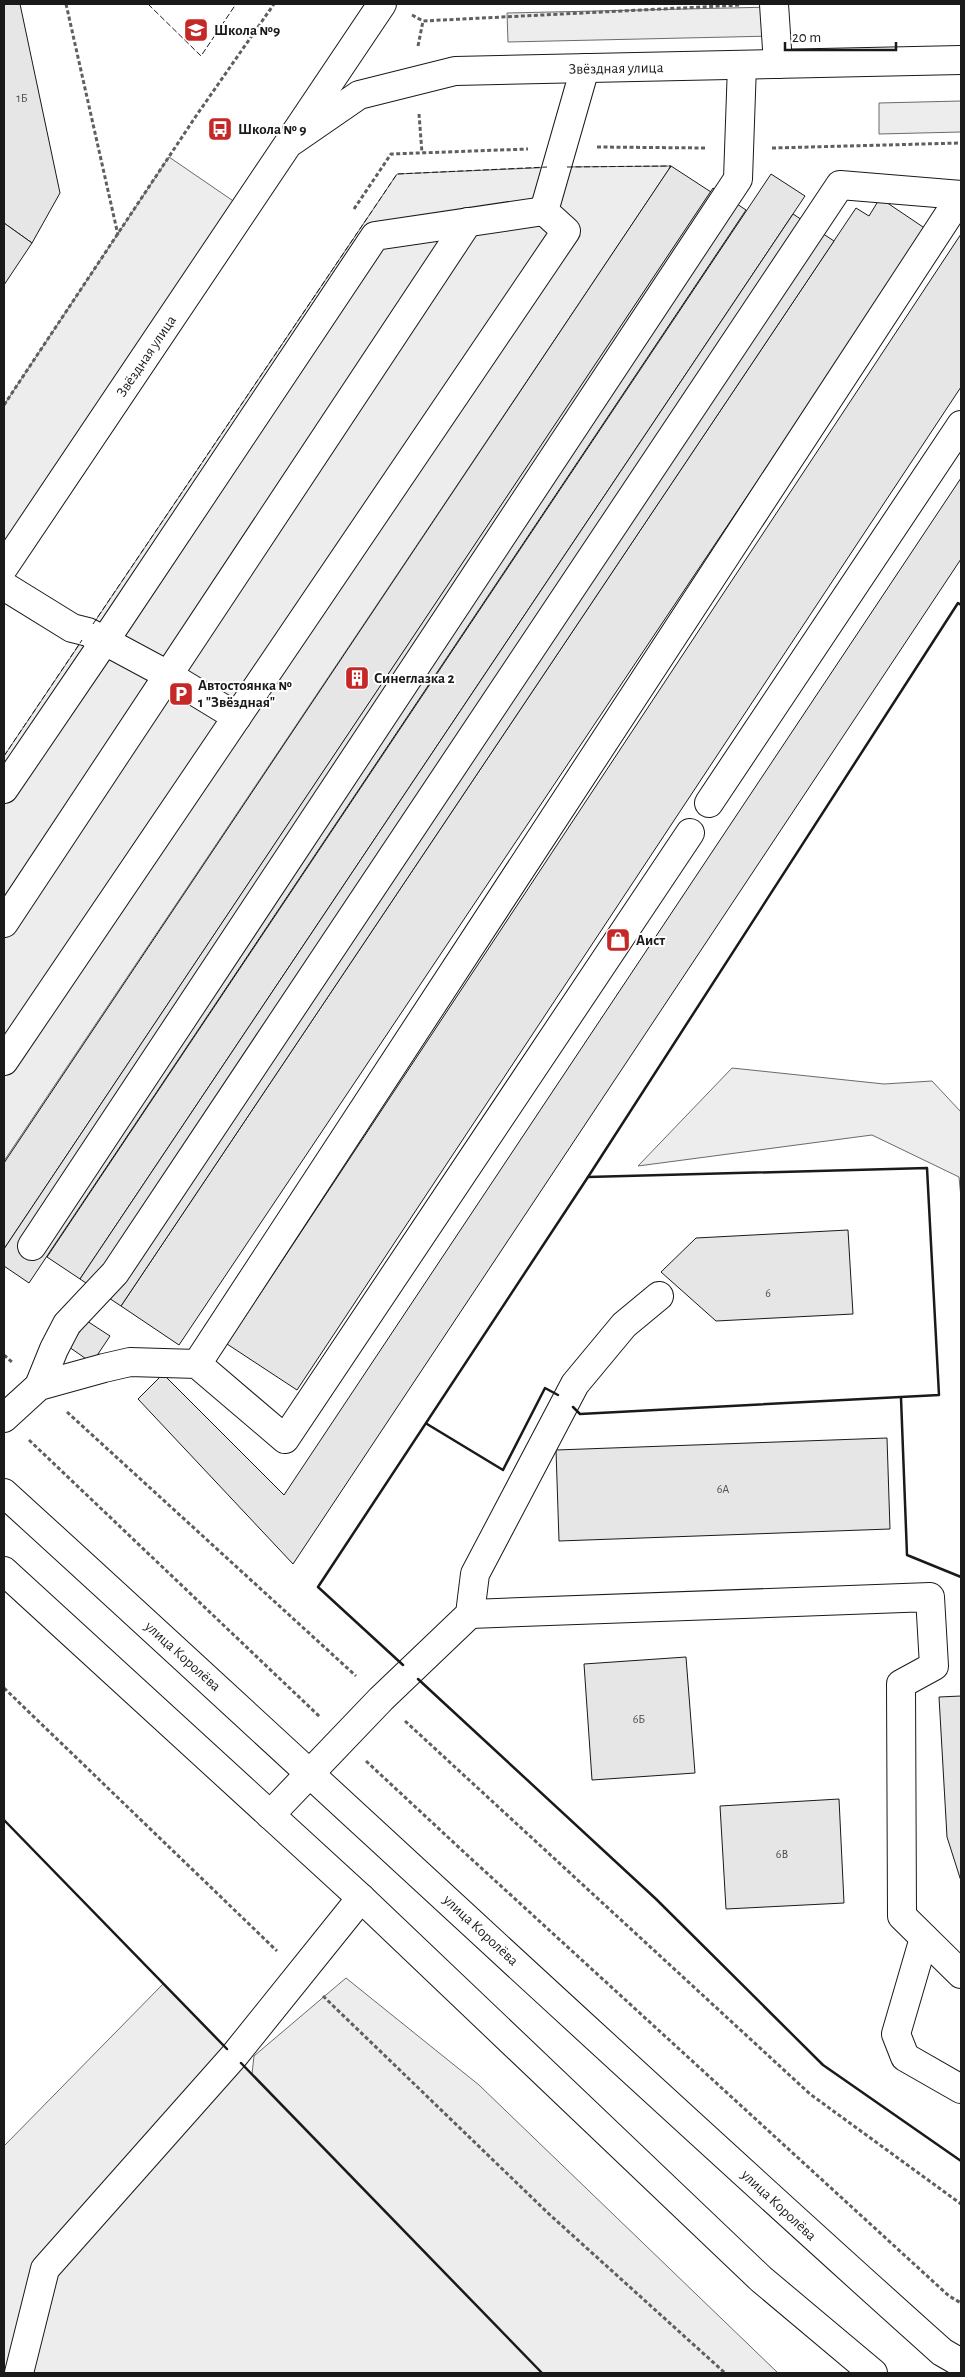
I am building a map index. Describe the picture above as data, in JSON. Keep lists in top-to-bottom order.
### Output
{
  "streets": {
    "main road": ["Звёздная улица", "улица Королёва"]
  },
  "places": {
    "school or university": ["Школа №9"],
    "bus stop": ["Школа № 9"],
    "building": ["Синеглазка 2"],
    "parking": ["Автостоянка № 1 \"Звёздная\""],
    "shop": ["Аист"]
  },
  "house_numbers": [
    "1Б",
    "6",
    "6А",
    "6Б",
    "6В"
  ],
  "scale_bar": "20 m"
}
